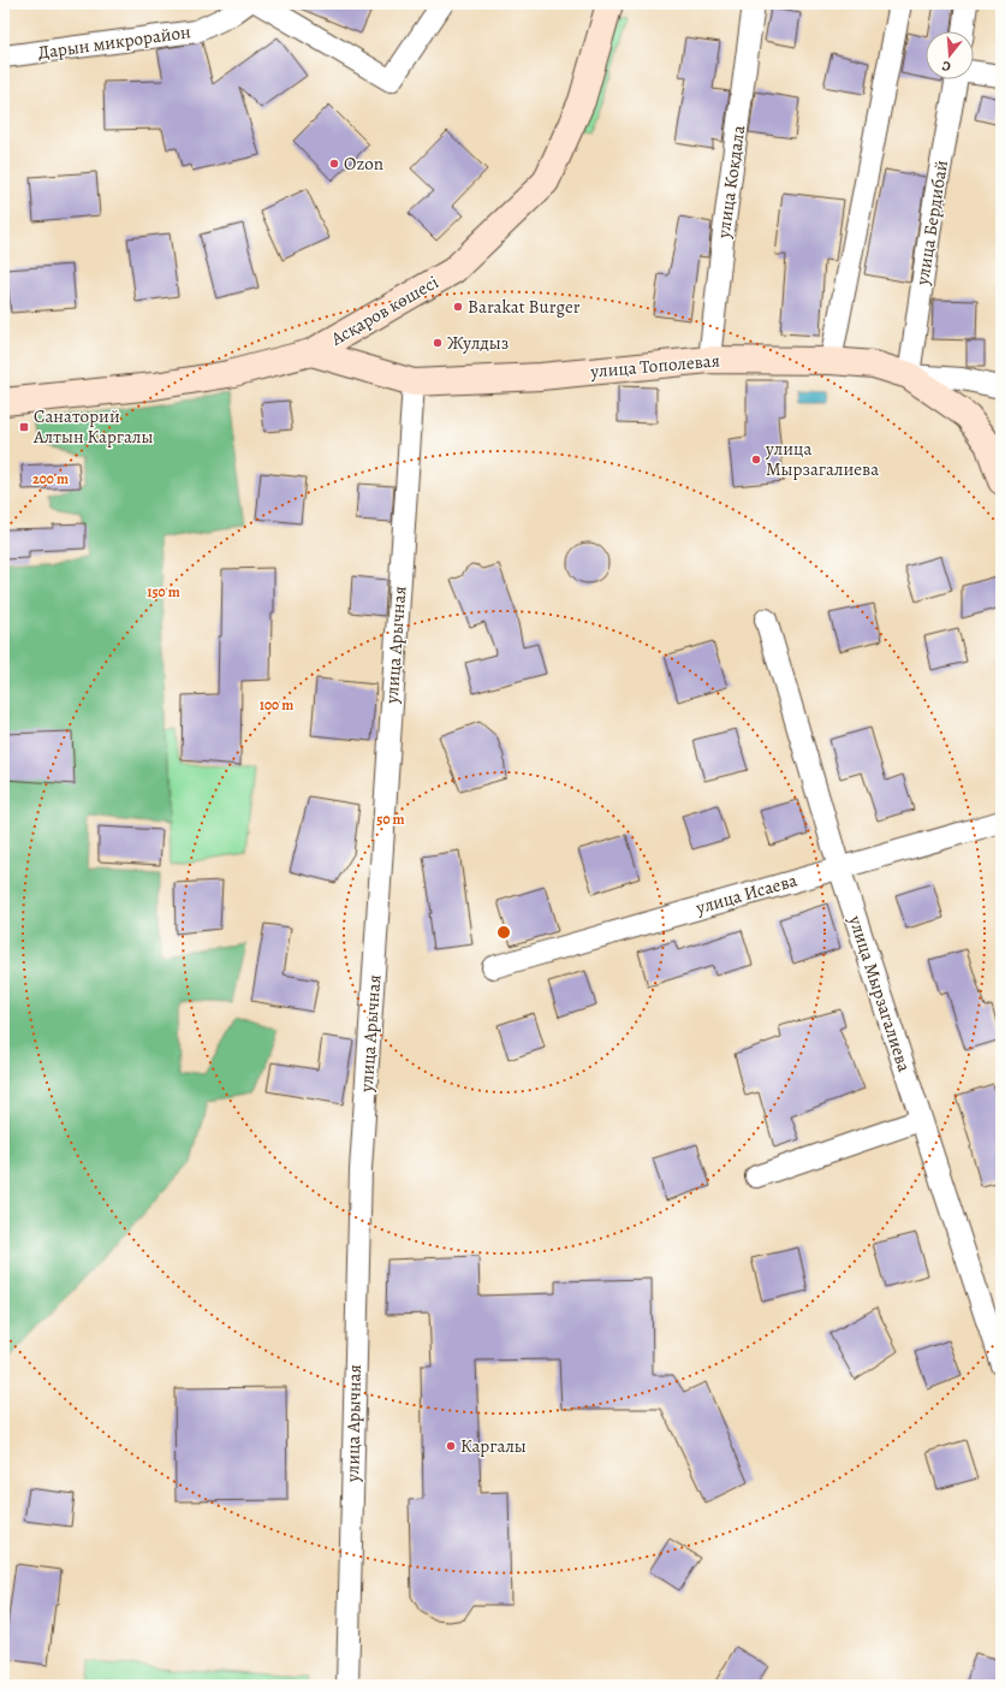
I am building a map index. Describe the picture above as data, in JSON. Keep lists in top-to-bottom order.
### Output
{
  "streets": {
    "street": [
      "Дарын микрорайон",
      "улица Кокдала",
      "улица Бердибай",
      "Асқаров көшесі",
      "улица Тополевая",
      "улица Арычная",
      "улица Исаева",
      "улица Мырзагалиева"
    ]
  },
  "crossings": [
    ["улица Кокдала", "улица Тополевая"],
    ["улица Бердибай", "улица Тополевая"],
    ["Асқаров көшесі", "улица Тополевая"],
    ["улица Тополевая", "улица Арычная"],
    ["улица Исаева", "улица Мырзагалиева"]
  ],
  "places": {
    "other": [
      "Ozon",
      "Barakat Burger",
      "Жулдыз",
      "улица Мырзагалиева",
      "Каргалы"
    ],
    "transit": ["Санаторий Алтын Каргалы"]
  },
  "north": "bottom",
  "rings": [
    "200 m",
    "150 m",
    "100 m",
    "50 m"
  ]
}
